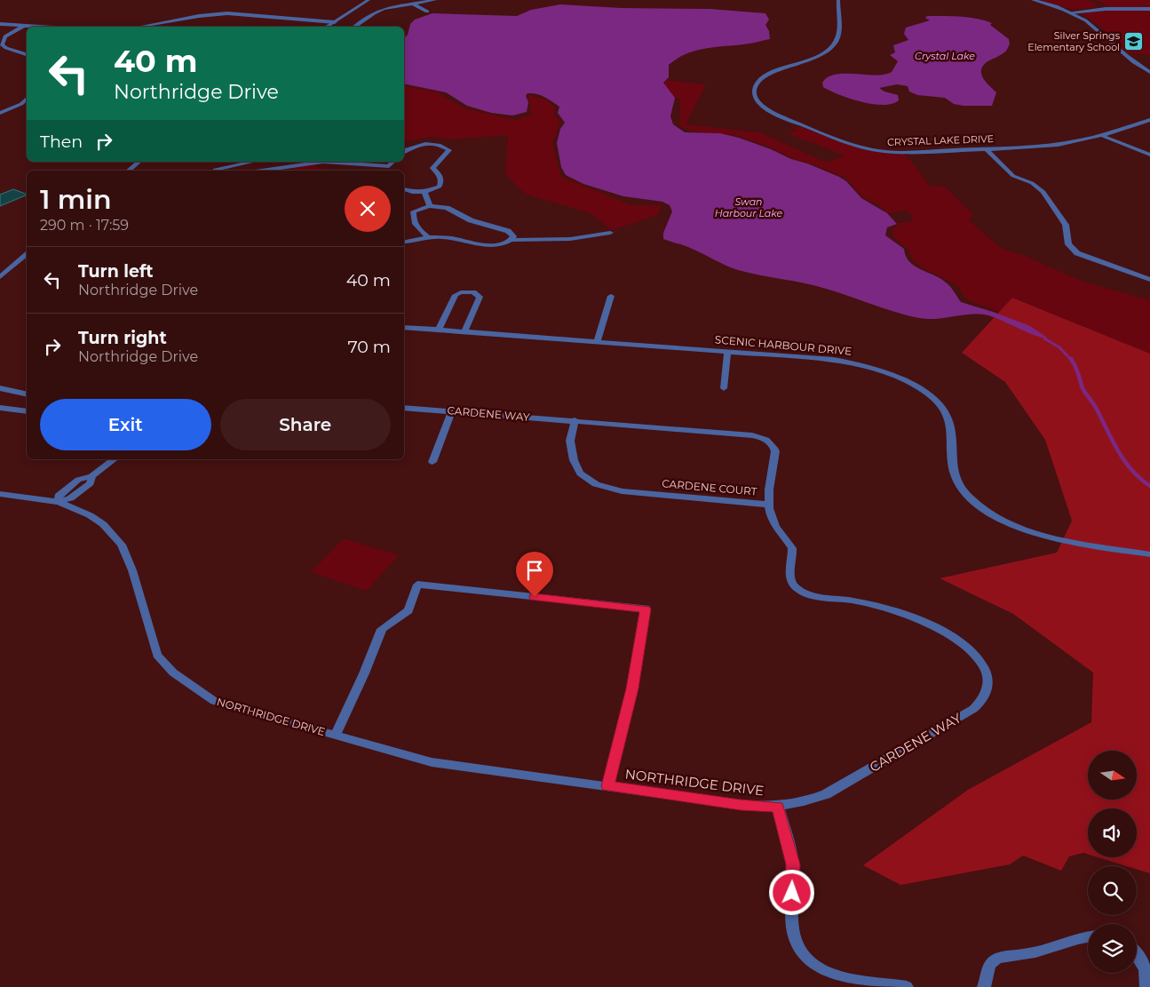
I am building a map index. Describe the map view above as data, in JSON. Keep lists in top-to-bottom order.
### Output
{
  "streets": {
    "street": [
      "CRYSTAL LAKE DRIVE",
      "SCENIC HARBOUR DRIVE",
      "CARDENE WAY",
      "CARDENE COURT",
      "NORTHRIDGE DRIVE"
    ]
  },
  "crossings": [
    ["CARDENE WAY", "CARDENE COURT"],
    ["CARDENE WAY", "NORTHRIDGE DRIVE"]
  ],
  "water": ["Crystal Lake", "Swan Harbour Lake"],
  "places": {
    "school or university": ["Silver Springs Elementary School"]
  },
  "north": "right",
  "page": {
    "turn": ["40 m", "Northridge Drive"],
    "then": "Then",
    "heading": ["1 min", "290 m · 17:59"],
    "list": [
      {
        "name": "Turn left",
        "note": "Northridge Drive",
        "value": "40 m"
      },
      {
        "name": "Turn right",
        "note": "Northridge Drive",
        "value": "70 m"
      }
    ],
    "buttons": ["Exit", "Share"]
  }
}
